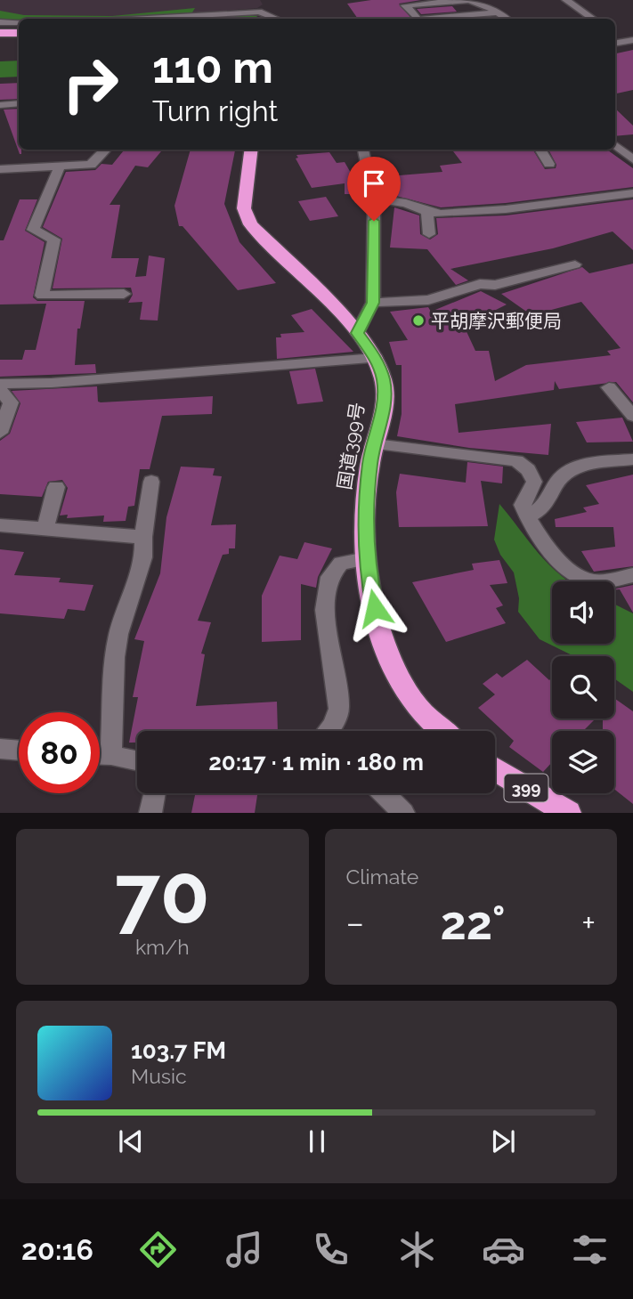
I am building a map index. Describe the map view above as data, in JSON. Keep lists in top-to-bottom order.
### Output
{
  "streets": {
    "highway": ["国道399号", "399"]
  },
  "places": ["平胡摩沢郵便局"],
  "page": {
    "turn": ["110 m", "Turn right"],
    "limit": "80",
    "trip": "20:17 · 1 min · 180 m",
    "tile": [
      ["70", "km/h"],
      "Climate"
    ],
    "heat": ["−", "22°", "+"],
    "song": ["103.7 FM", "Music"],
    "tabs": "20:16"
  }
}
